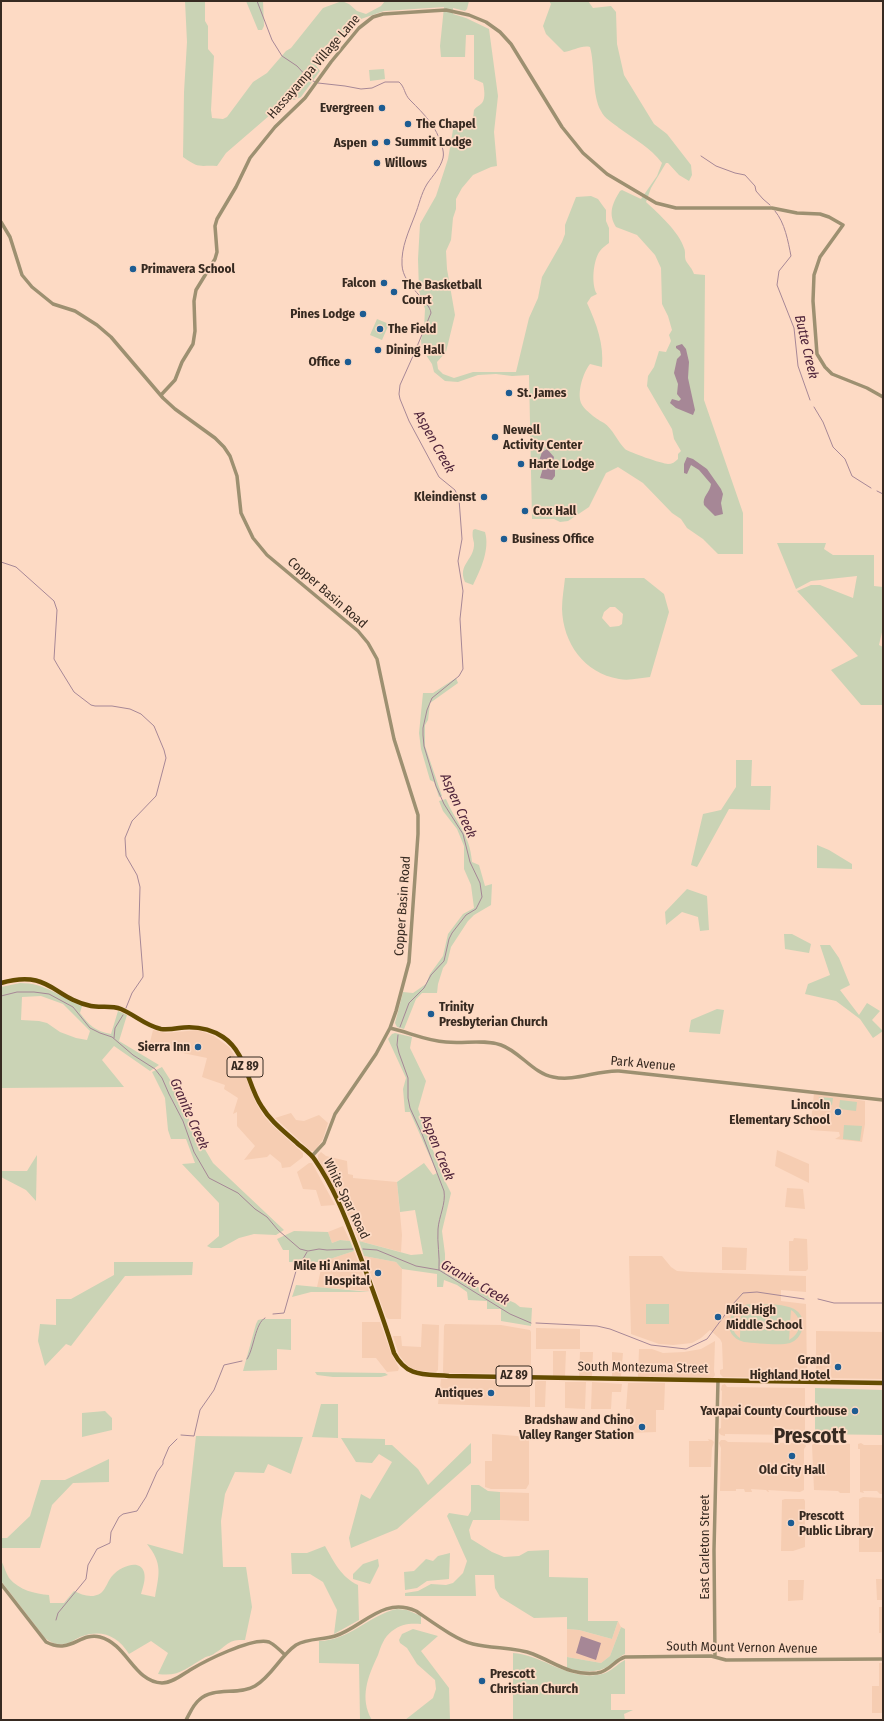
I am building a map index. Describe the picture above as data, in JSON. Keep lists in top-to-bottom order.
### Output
{
  "streets": {
    "main road": ["AZ 89", "White Spar Road", "South Montezuma Street"],
    "street": [
      "Hassayampa Village Lane",
      "Copper Basin Road",
      "Park Avenue",
      "East Carleton Street",
      "South Mount Vernon Avenue"
    ]
  },
  "crossings": [
    ["Hassayampa Village Lane", "Copper Basin Road"],
    ["Copper Basin Road", "Park Avenue"],
    ["Copper Basin Road", "White Spar Road"],
    ["White Spar Road", "South Montezuma Street"],
    ["South Montezuma Street", "East Carleton Street"],
    ["East Carleton Street", "South Mount Vernon Avenue"]
  ],
  "districts": ["Prescott"],
  "water": ["Butte Creek", "Aspen Creek", "Granite Creek"],
  "places": [
    "Evergreen",
    "The Chapel",
    "Summit Lodge",
    "Aspen",
    "Willows",
    "Primavera School",
    "Falcon",
    "The Basketball Court",
    "Pines Lodge",
    "The Field",
    "Dining Hall",
    "Office",
    "St. James",
    "Newell Activity Center",
    "Harte Lodge",
    "Kleindienst",
    "Cox Hall",
    "Business Office",
    "Trinity Presbyterian Church",
    "Sierra Inn",
    "Lincoln Elementary School",
    "Mile Hi Animal Hospital",
    "Mile High Middle School",
    "Grand Highland Hotel",
    "Antiques",
    "Yavapai County Courthouse",
    "Bradshaw and Chino Valley Ranger Station",
    "Old City Hall",
    "Prescott Public Library",
    "Prescott Christian Church"
  ]
}
